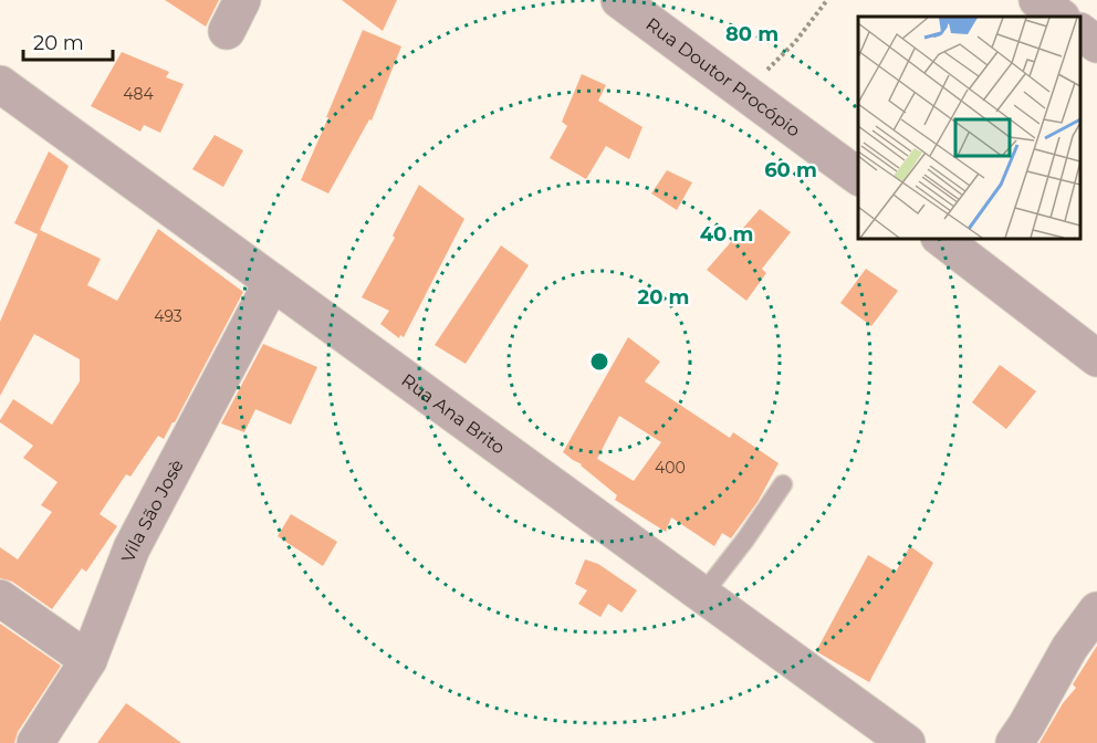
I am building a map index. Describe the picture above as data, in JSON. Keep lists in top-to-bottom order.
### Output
{
  "streets": {
    "street": ["Rua Doutor Procópio", "Rua Ana Brito", "Vila São Josè"]
  },
  "crossings": [
    ["Rua Ana Brito", "Vila São Josè"]
  ],
  "house_numbers": ["484", "493", "400"],
  "scale_bar": "20 m",
  "rings": [
    "80 m",
    "60 m",
    "40 m",
    "20 m"
  ]
}
